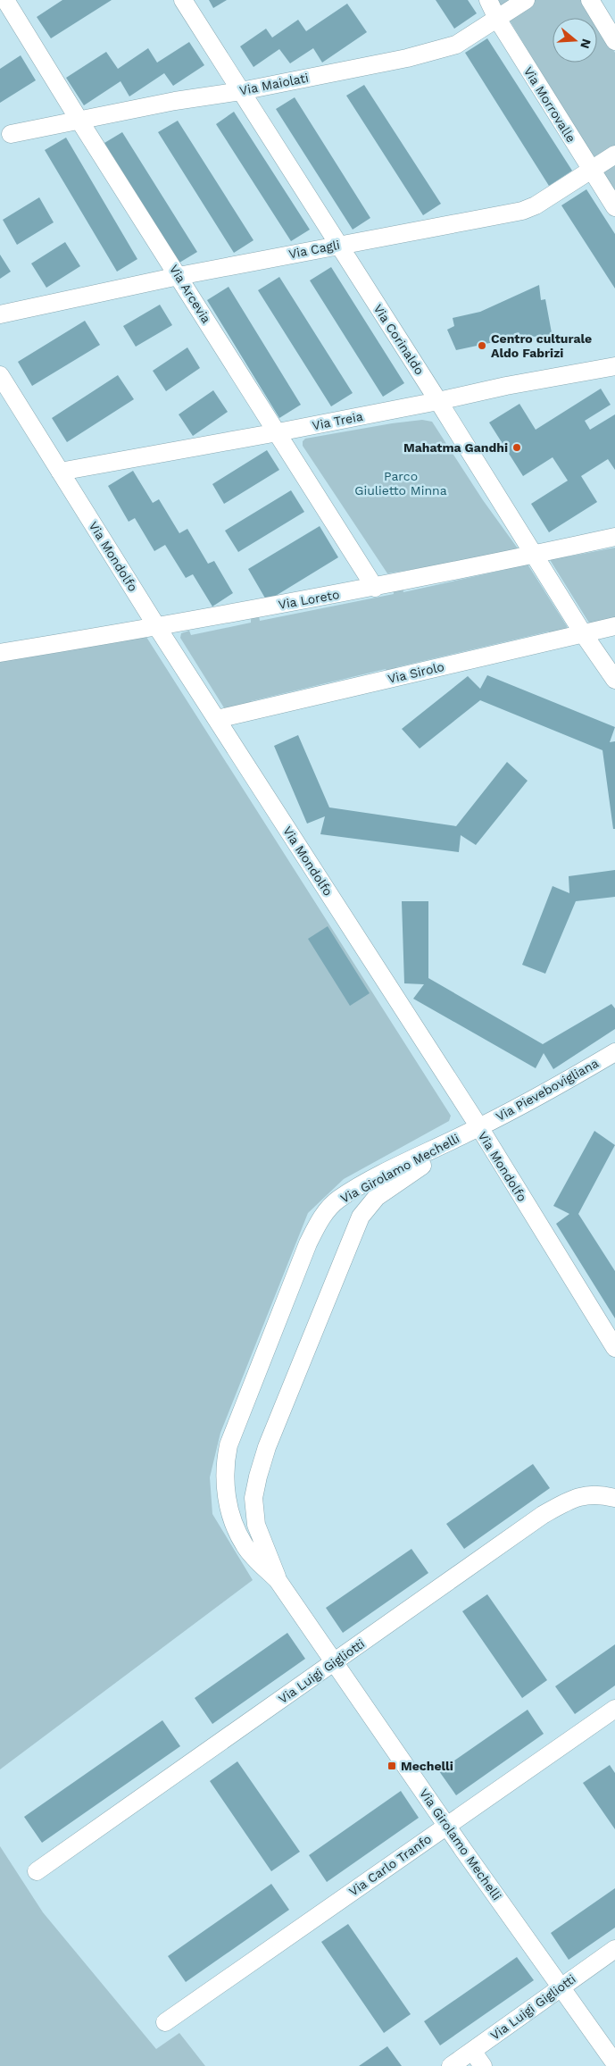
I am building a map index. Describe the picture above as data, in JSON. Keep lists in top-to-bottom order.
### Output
{
  "streets": {
    "street": [
      "Via Maiolati",
      "Via Morrovalle",
      "Via Cagli",
      "Via Arcevia",
      "Via Corinaldo",
      "Via Treia",
      "Via Mondolfo",
      "Via Loreto",
      "Via Sirolo",
      "Via Pievebovigliana",
      "Via Girolamo Mechelli",
      "Via Luigi Gigliotti",
      "Via Carlo Tranfo"
    ]
  },
  "crossings": [
    ["Via Maiolati", "Via Morrovalle"],
    ["Via Maiolati", "Via Arcevia"],
    ["Via Maiolati", "Via Corinaldo"],
    ["Via Morrovalle", "Via Cagli"],
    ["Via Cagli", "Via Arcevia"],
    ["Via Cagli", "Via Corinaldo"],
    ["Via Arcevia", "Via Treia"],
    ["Via Arcevia", "Via Loreto"],
    ["Via Corinaldo", "Via Treia"],
    ["Via Corinaldo", "Via Loreto"],
    ["Via Corinaldo", "Via Sirolo"],
    ["Via Treia", "Via Mondolfo"],
    ["Via Mondolfo", "Via Loreto"],
    ["Via Mondolfo", "Via Sirolo"],
    ["Via Mondolfo", "Via Pievebovigliana"],
    ["Via Mondolfo", "Via Girolamo Mechelli"],
    ["Via Pievebovigliana", "Via Girolamo Mechelli"],
    ["Via Girolamo Mechelli", "Via Luigi Gigliotti"],
    ["Via Girolamo Mechelli", "Via Carlo Tranfo"]
  ],
  "parks": ["Parco Giulietto Minna"],
  "places": {
    "other": ["Centro culturale Aldo Fabrizi", "Mahatma Gandhi"],
    "transit": ["Mechelli"]
  },
  "north": "right"
}
